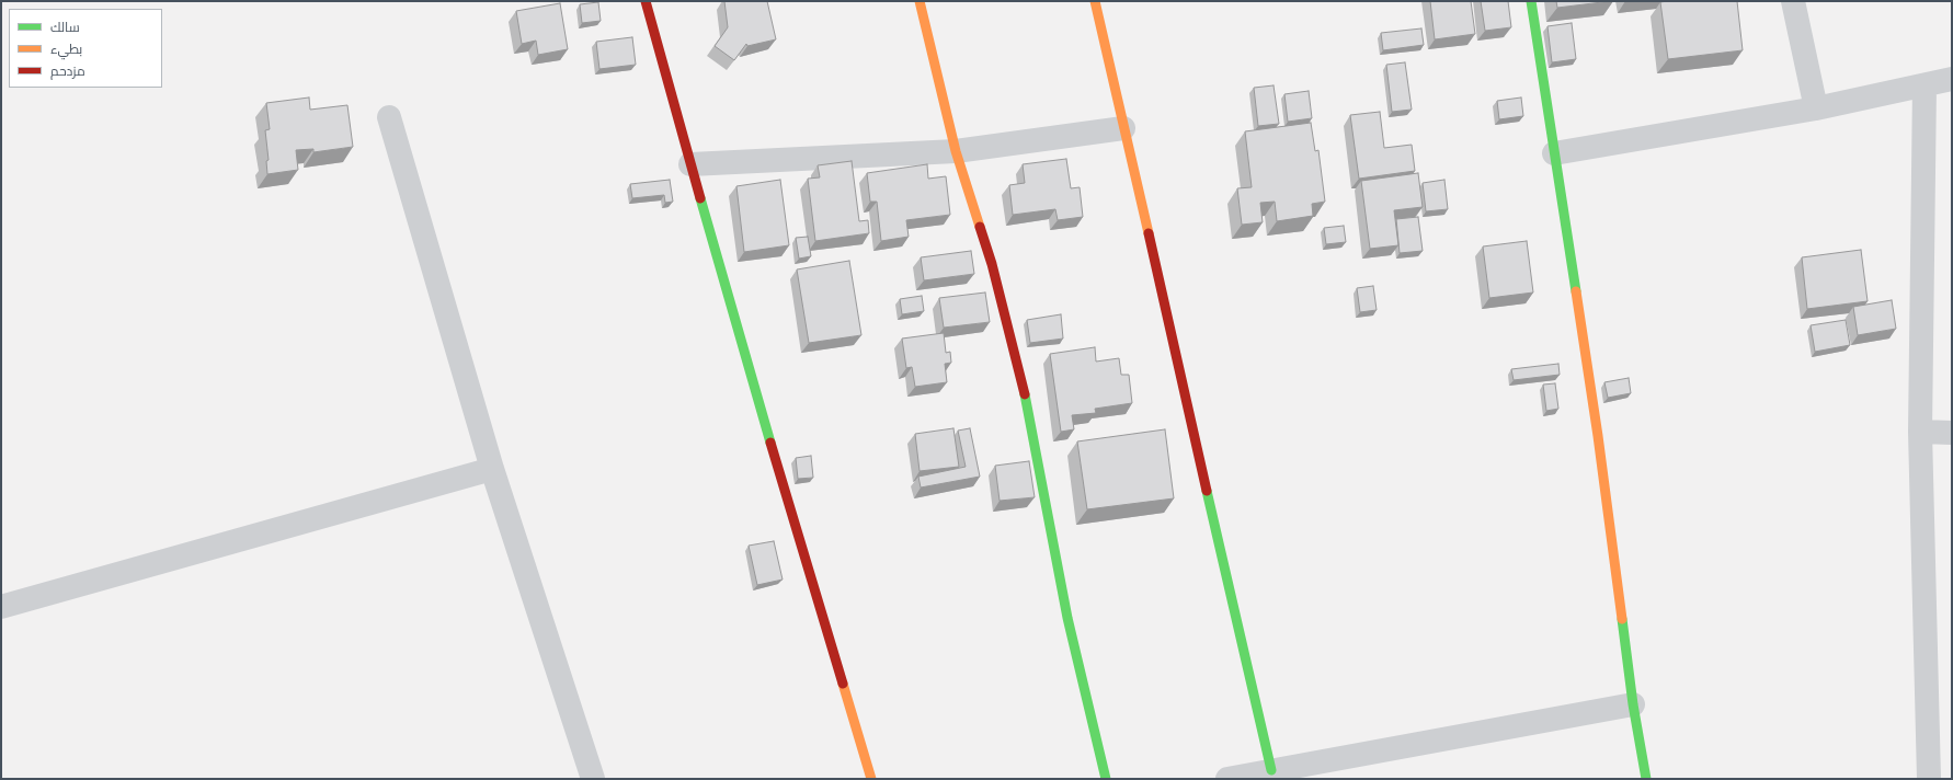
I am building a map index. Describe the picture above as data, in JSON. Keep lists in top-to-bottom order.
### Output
{
  "legend": ["سالك", "بطيء", "مزدحم"]
}
